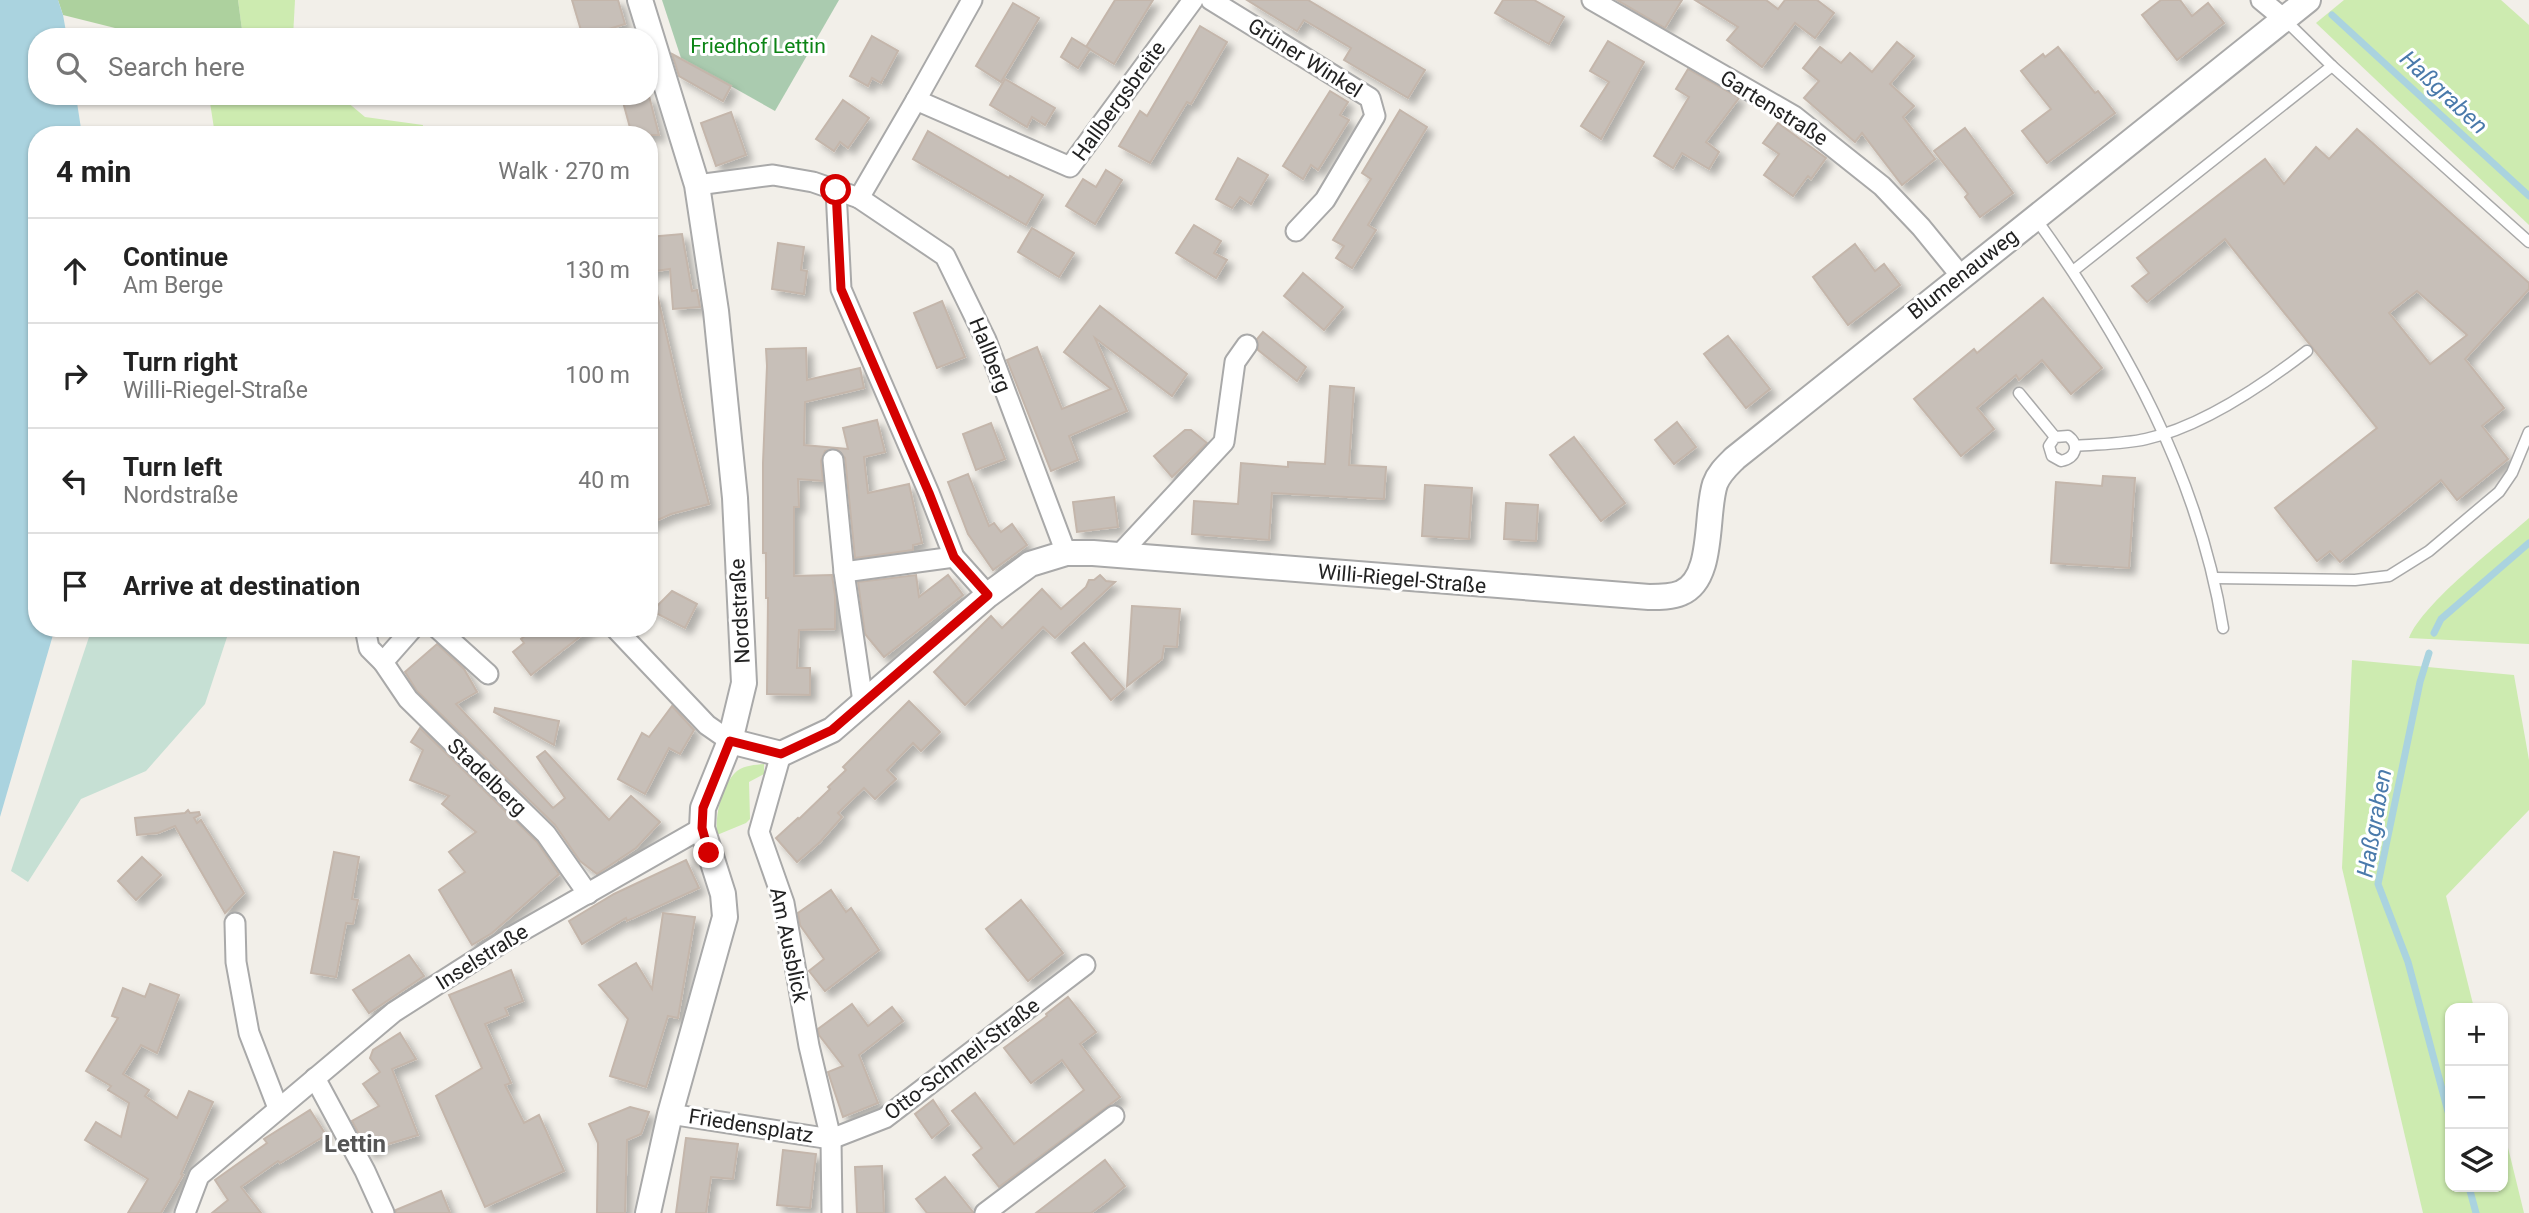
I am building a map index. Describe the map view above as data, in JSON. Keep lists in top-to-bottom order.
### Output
{
  "streets": {
    "street": [
      "Grüner Winkel",
      "Hallbergsbreite",
      "Gartenstraße",
      "Blumenauweg",
      "Hallberg",
      "Willi-Riegel-Straße",
      "Nordstraße",
      "Stadelberg",
      "Am Ausblick",
      "Inselstraße",
      "Otto-Schmeil-Straße",
      "Friedensplatz"
    ]
  },
  "crossings": [
    ["Gartenstraße", "Blumenauweg"],
    ["Blumenauweg", "Willi-Riegel-Straße"],
    ["Hallberg", "Willi-Riegel-Straße"],
    ["Hallberg", "Nordstraße"],
    ["Willi-Riegel-Straße", "Am Ausblick"],
    ["Nordstraße", "Inselstraße"],
    ["Nordstraße", "Friedensplatz"],
    ["Stadelberg", "Inselstraße"],
    ["Am Ausblick", "Otto-Schmeil-Straße"],
    ["Am Ausblick", "Friedensplatz"],
    ["Otto-Schmeil-Straße", "Friedensplatz"]
  ],
  "districts": ["Lettin"],
  "water": ["Haßgraben"],
  "parks": ["Friedhof Lettin"],
  "page": {
    "search": "Search here",
    "heading": ["4 min", "Walk · 270 m"],
    "list": [
      ["Continue", "Am Berge", "130 m"],
      ["Turn right", "Willi-Riegel-Straße", "100 m"],
      ["Turn left", "Nordstraße", "40 m"],
      "Arrive at destination"
    ],
    "map_buttons": ["+", "−"]
  }
}
